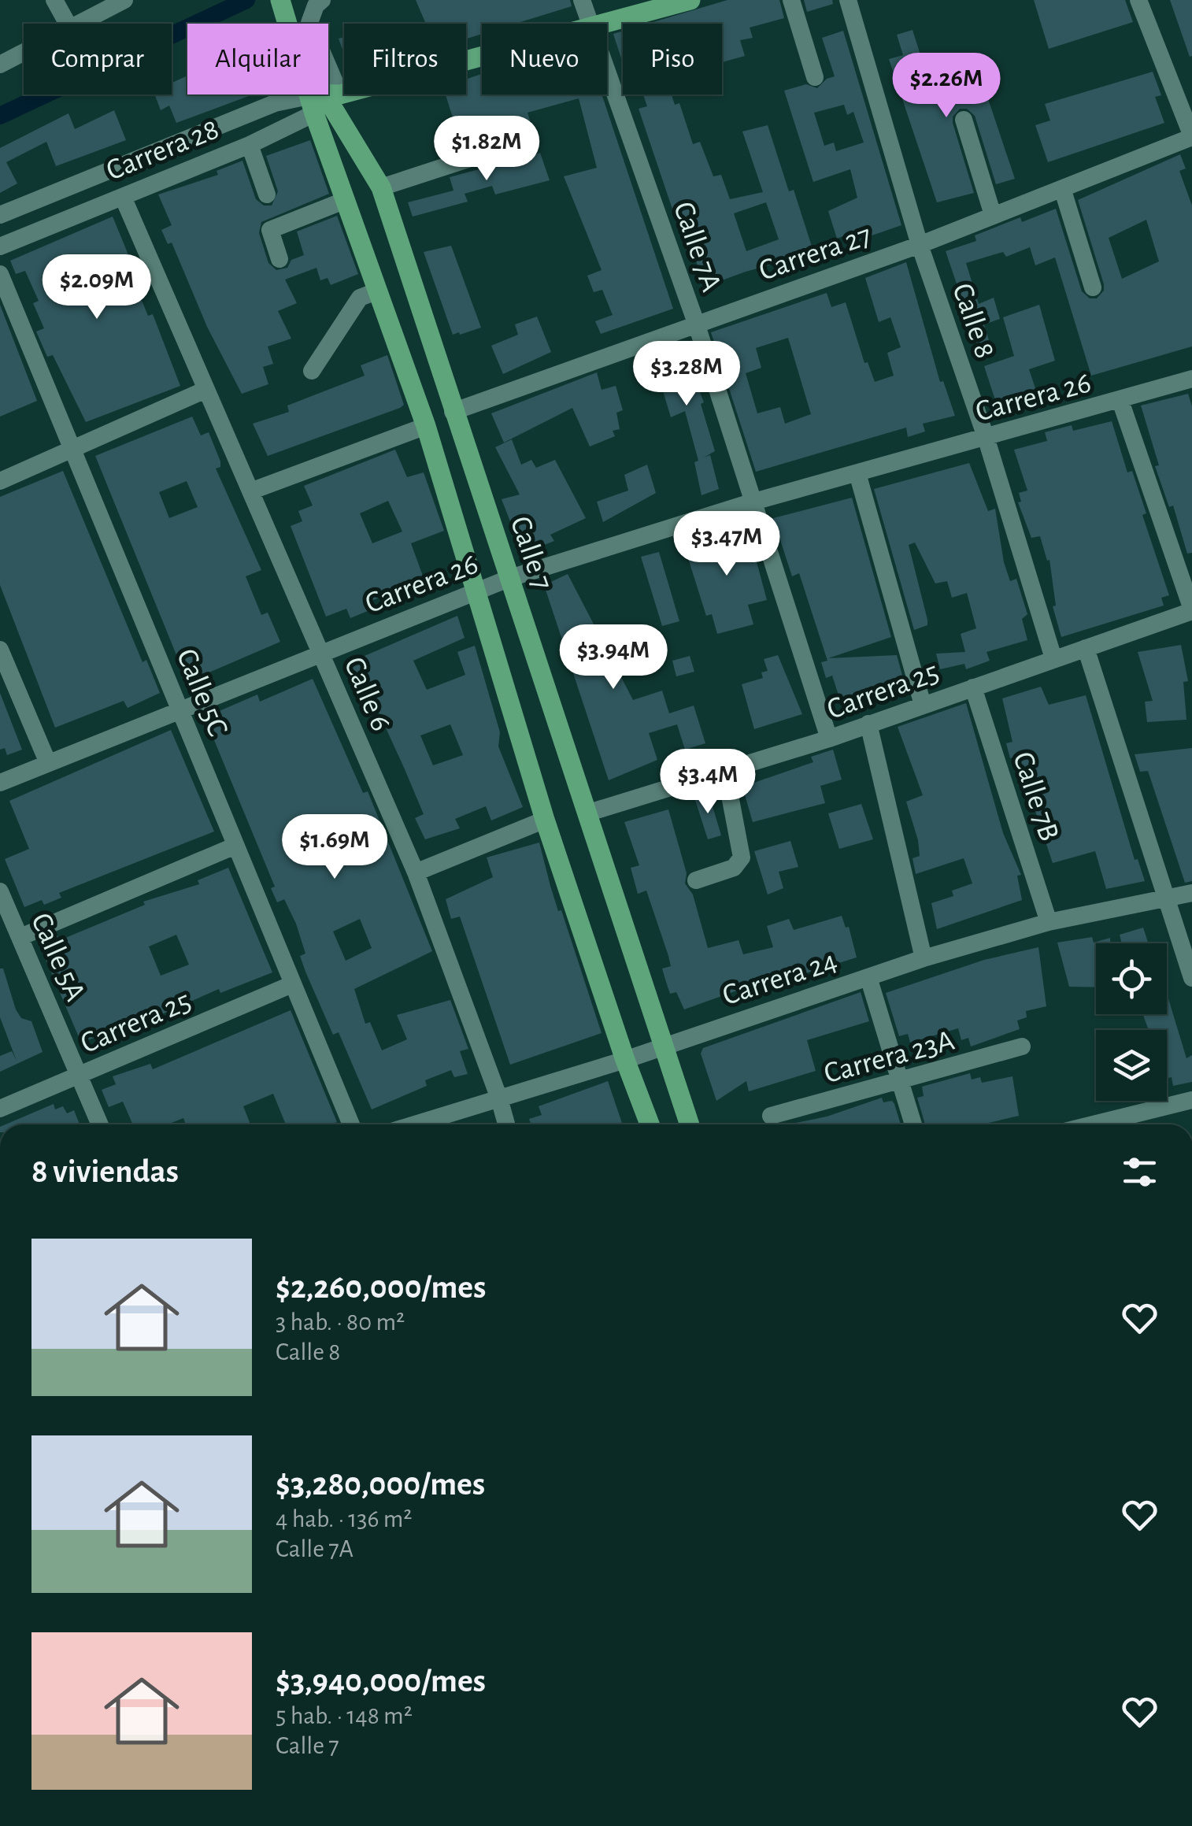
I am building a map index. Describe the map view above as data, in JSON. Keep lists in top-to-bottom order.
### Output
{
  "streets": {
    "main road": ["Carrera 28", "Calle 7"],
    "street": [
      "Calle 7A",
      "Carrera 27",
      "Calle 8",
      "Carrera 26",
      "Carrera 25",
      "Calle 5C",
      "Calle 6",
      "Calle 7B",
      "Calle 5A",
      "Carrera 24",
      "Carrera 23A"
    ]
  },
  "crossings": [
    ["Carrera 28", "Calle 7"],
    ["Carrera 28", "Calle 6"],
    ["Calle 7A", "Carrera 27"],
    ["Calle 7A", "Carrera 26"],
    ["Calle 7A", "Carrera 25"],
    ["Carrera 27", "Calle 8"],
    ["Carrera 27", "Calle 7"],
    ["Calle 8", "Carrera 26"],
    ["Calle 8", "Carrera 25"],
    ["Carrera 26", "Calle 7"],
    ["Carrera 26", "Calle 5C"],
    ["Carrera 26", "Calle 6"],
    ["Calle 7", "Carrera 25"],
    ["Calle 7", "Carrera 24"],
    ["Carrera 25", "Calle 5C"],
    ["Carrera 25", "Calle 7B"],
    ["Carrera 25", "Calle 5A"],
    ["Calle 6", "Carrera 24"],
    ["Calle 7B", "Carrera 24"]
  ],
  "page": {
    "chip": [
      "Comprar",
      "Alquilar",
      "Filtros",
      "Nuevo",
      "Piso"
    ],
    "price": [
      "$2.26M",
      "$1.82M",
      "$2.09M",
      "$3.28M",
      "$3.47M",
      "$3.94M",
      "$3.4M",
      "$1.69M"
    ],
    "heading": "8 viviendas",
    "list": [
      {
        "name": "$2,260,000/mes",
        "note": "3 hab. · 80 m² · Calle 8"
      },
      {
        "name": "$3,280,000/mes",
        "note": "4 hab. · 136 m² · Calle 7A"
      },
      {
        "name": "$3,940,000/mes",
        "note": "5 hab. · 148 m² · Calle 7"
      }
    ]
  }
}
